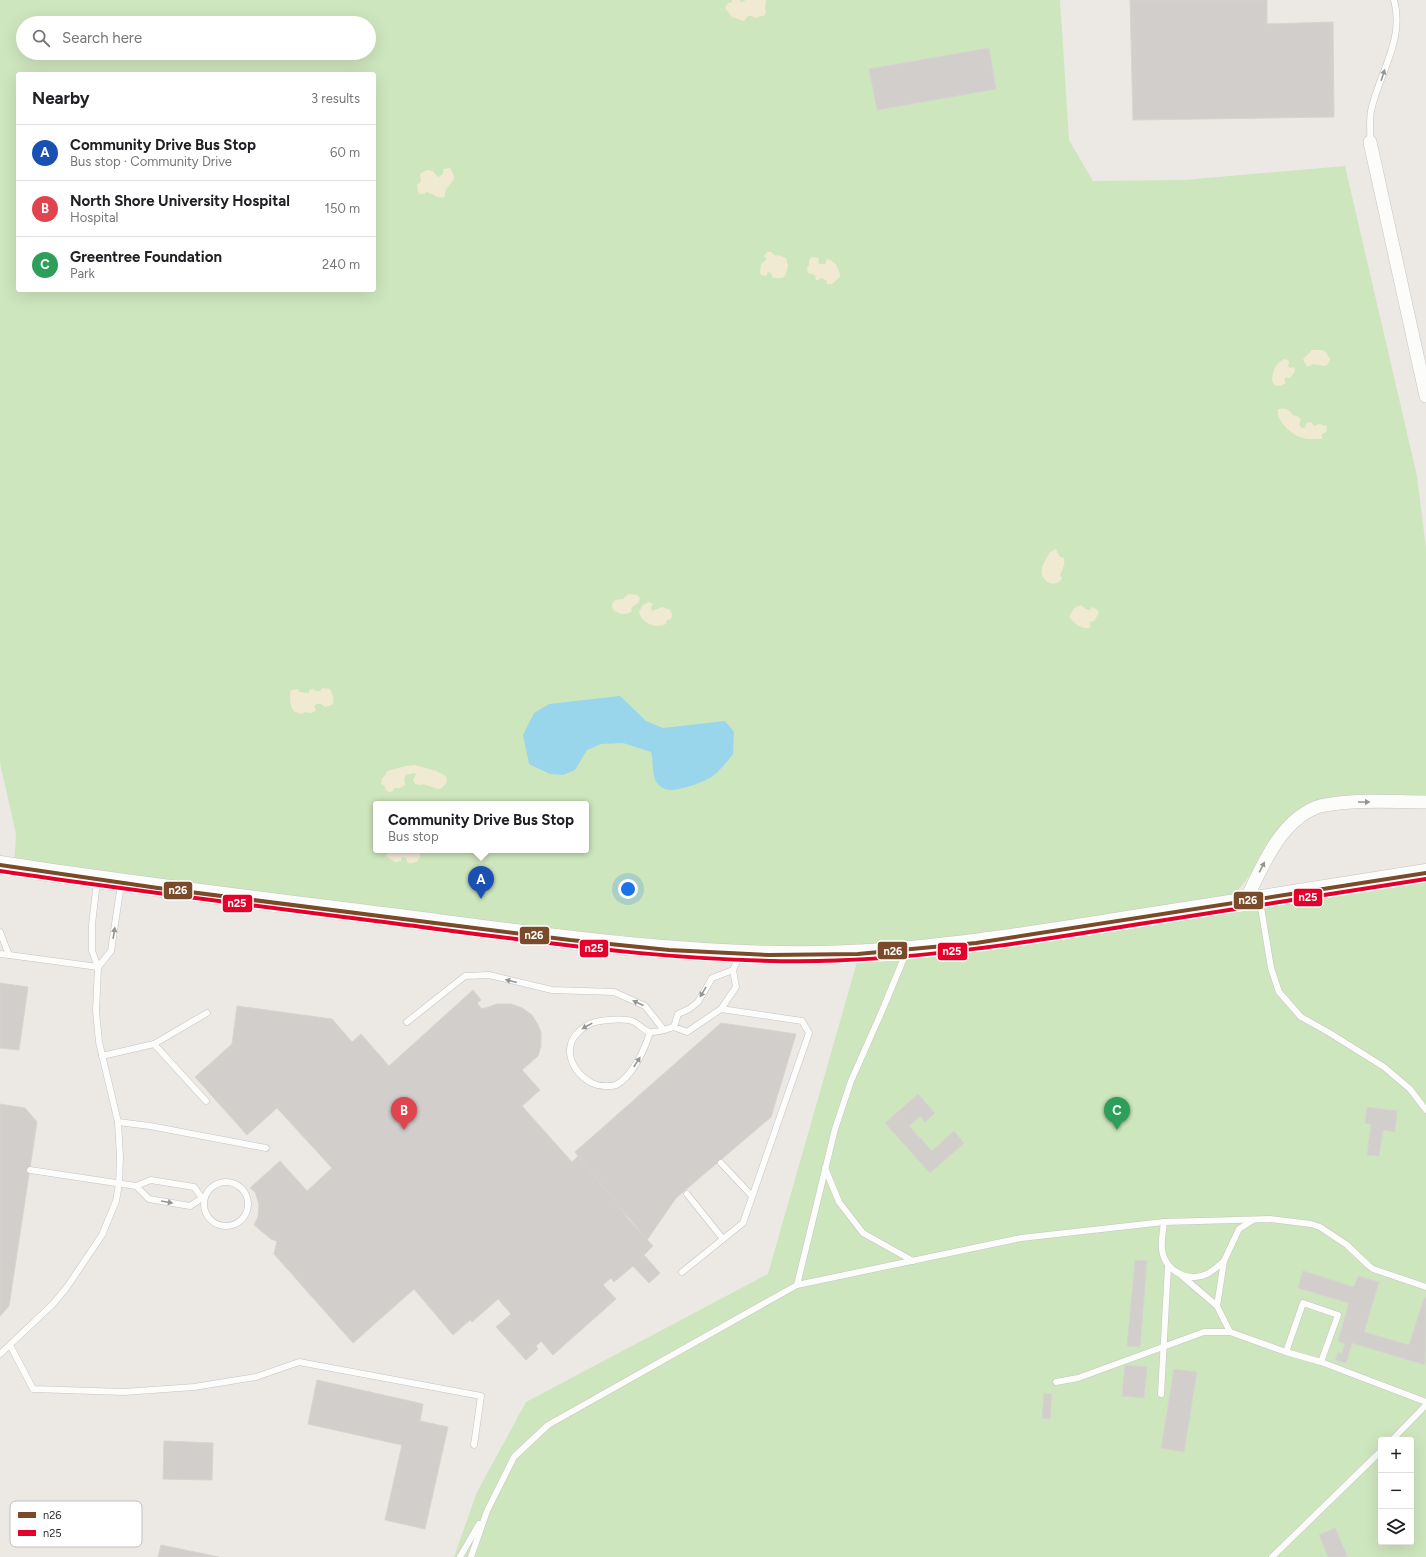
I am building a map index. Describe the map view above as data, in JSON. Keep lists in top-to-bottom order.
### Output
{
  "lines": ["transit line n26", "transit line n25"],
  "legend": ["n26", "n25"],
  "page": {
    "search": "Search here",
    "heading": ["Nearby", "3 results"],
    "list": [
      {
        "mark": "A",
        "name": "Community Drive Bus Stop",
        "note": "Bus stop · Community Drive",
        "value": "60 m"
      },
      {
        "mark": "B",
        "name": "North Shore University Hospital",
        "note": "Hospital",
        "value": "150 m"
      },
      {
        "mark": "C",
        "name": "Greentree Foundation",
        "note": "Park",
        "value": "240 m"
      }
    ],
    "popup": ["Community Drive Bus Stop", "Bus stop"],
    "pins": ["A", "B", "C"],
    "map_buttons": ["+", "−"]
  }
}
